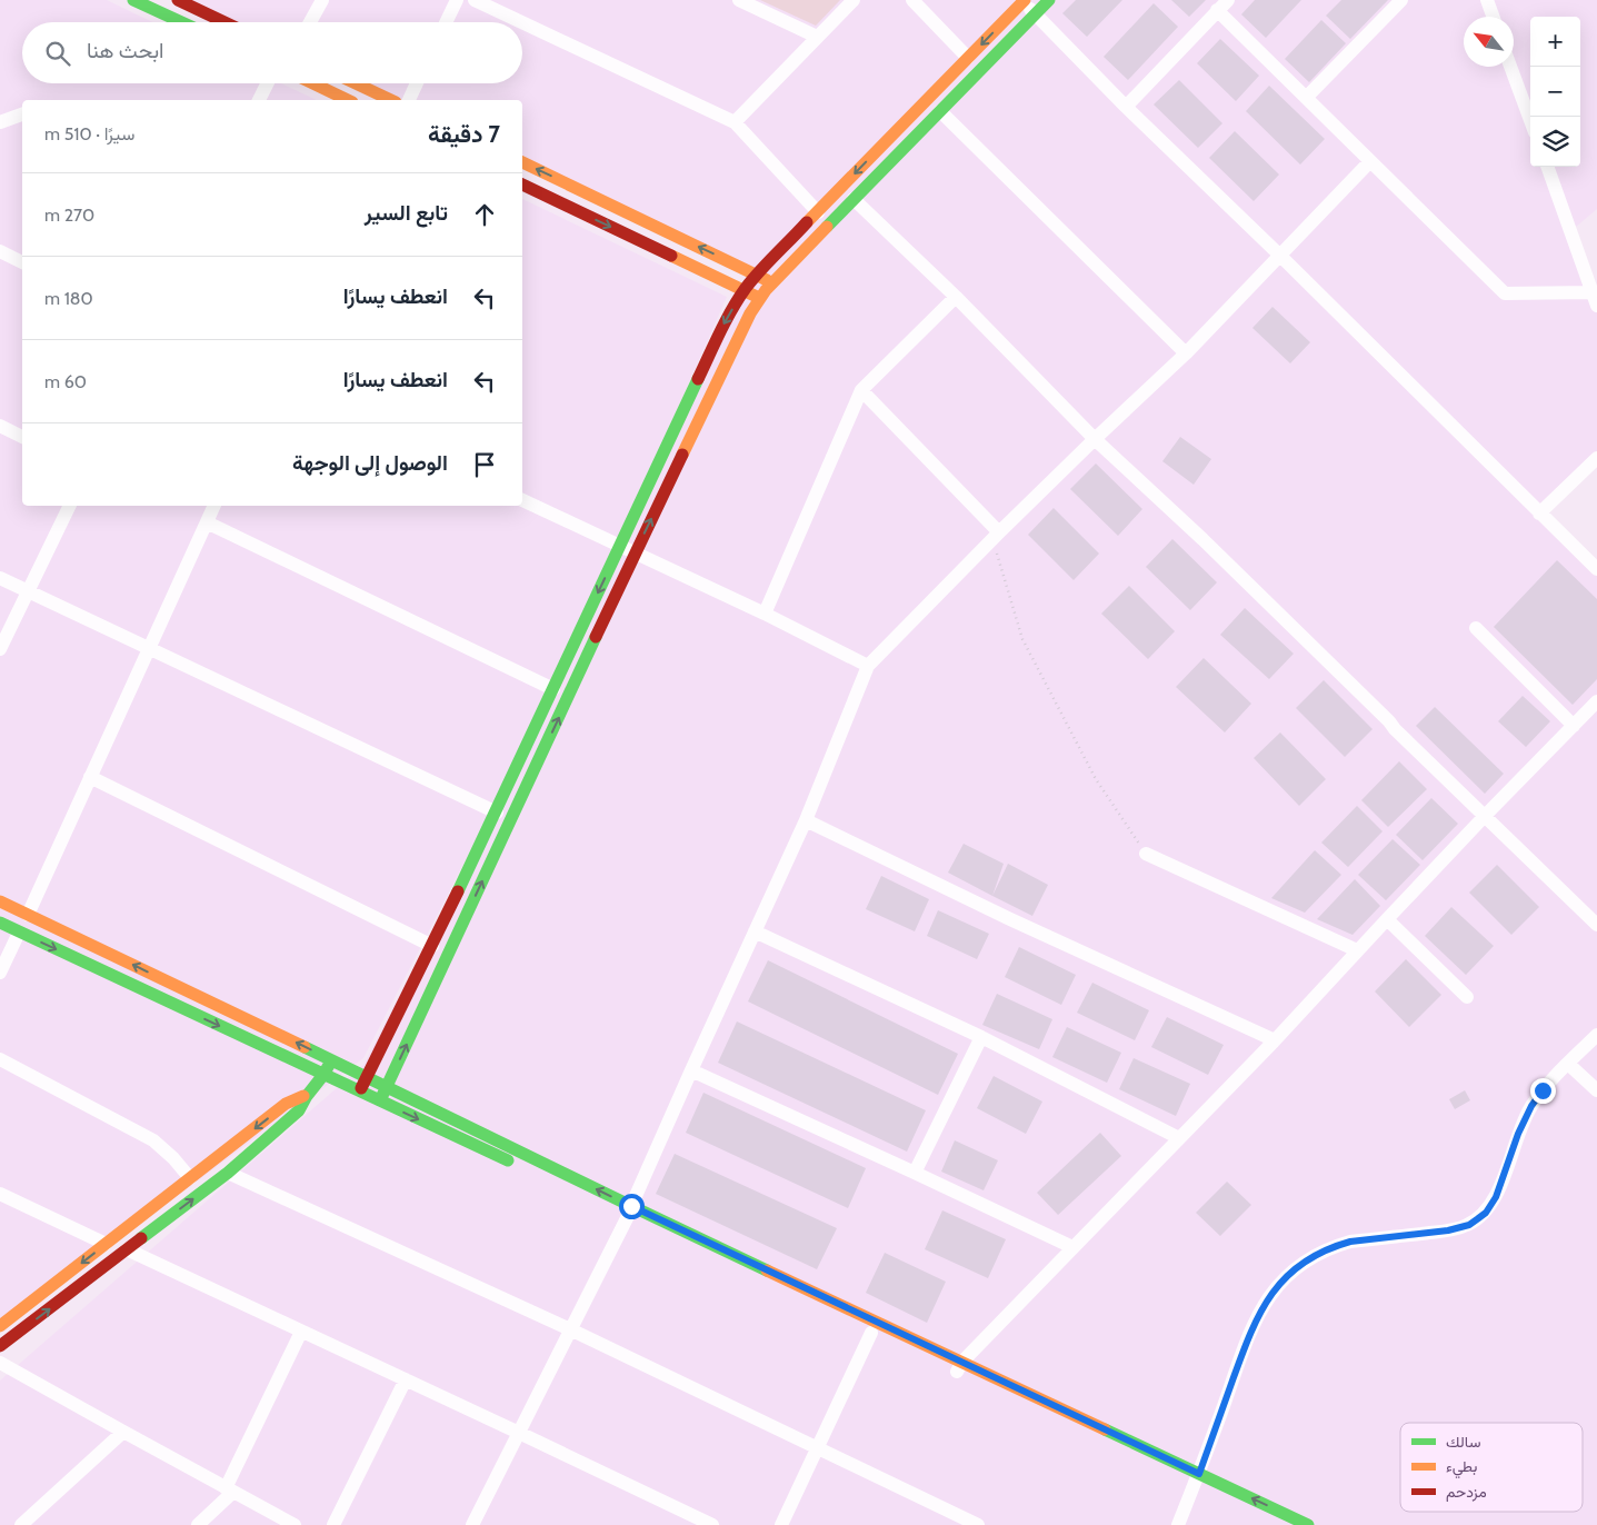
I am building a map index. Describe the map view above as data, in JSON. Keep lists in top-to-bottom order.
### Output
{
  "legend": ["سالك", "بطيء", "مزدحم"],
  "north": "top left",
  "page": {
    "map_buttons": ["+", "−"],
    "search": "ابحث هنا",
    "heading": ["7 دقيقة", "سيرًا · 510 m"],
    "list": [
      ["تابع السير", "270 m"],
      ["انعطف يسارًا", "180 m"],
      ["انعطف يسارًا", "60 m"],
      "الوصول إلى الوجهة"
    ]
  }
}
